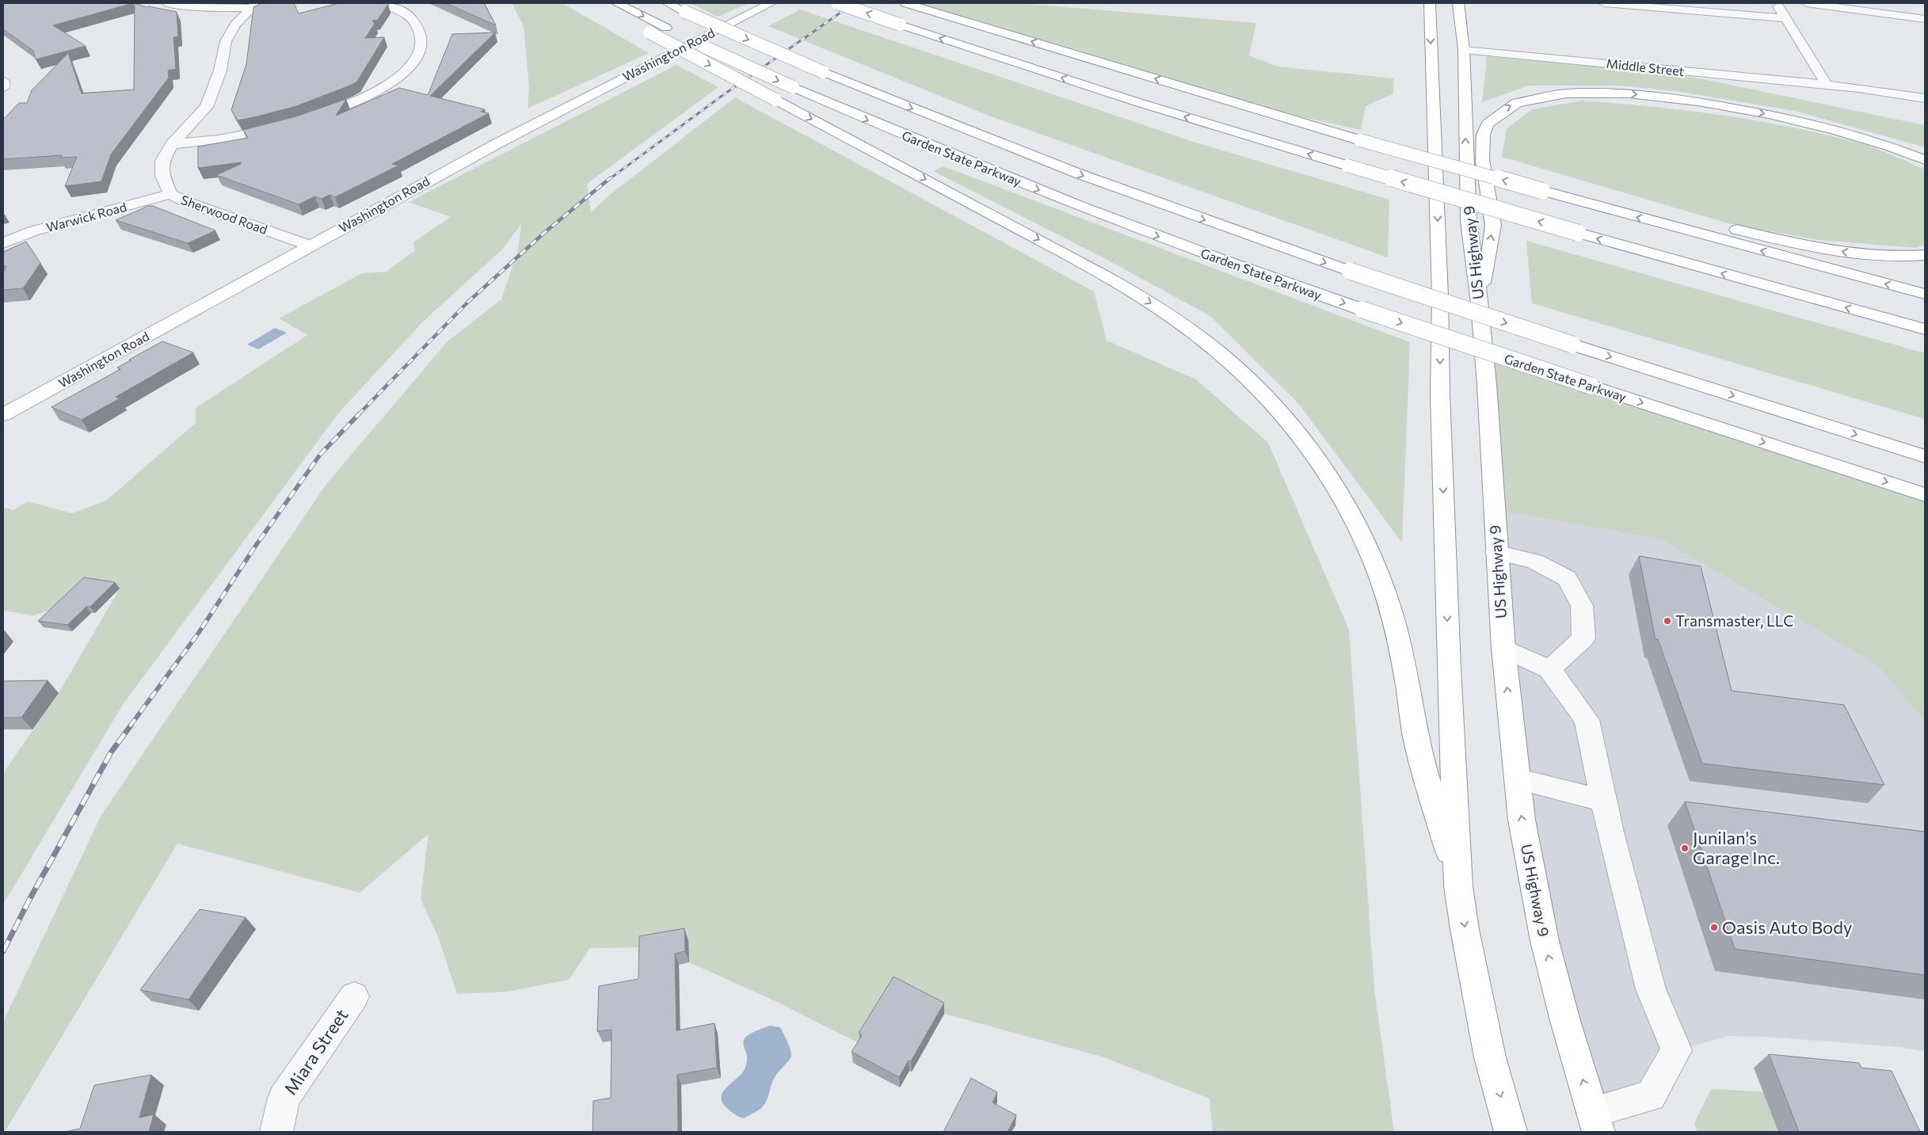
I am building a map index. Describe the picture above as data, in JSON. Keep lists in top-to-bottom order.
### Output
{
  "streets": {
    "main road": ["Washington Road", "Garden State Parkway", "US Highway 9"],
    "street": [
      "Middle Street",
      "Sherwood Road",
      "Warwick Road",
      "Miara Street"
    ]
  },
  "crossings": [
    ["Washington Road", "Sherwood Road"],
    ["Middle Street", "US Highway 9"],
    ["Sherwood Road", "Warwick Road"]
  ],
  "places": ["Transmaster, LLC", "Junilan's Garage Inc.", "Oasis Auto Body"]
}
